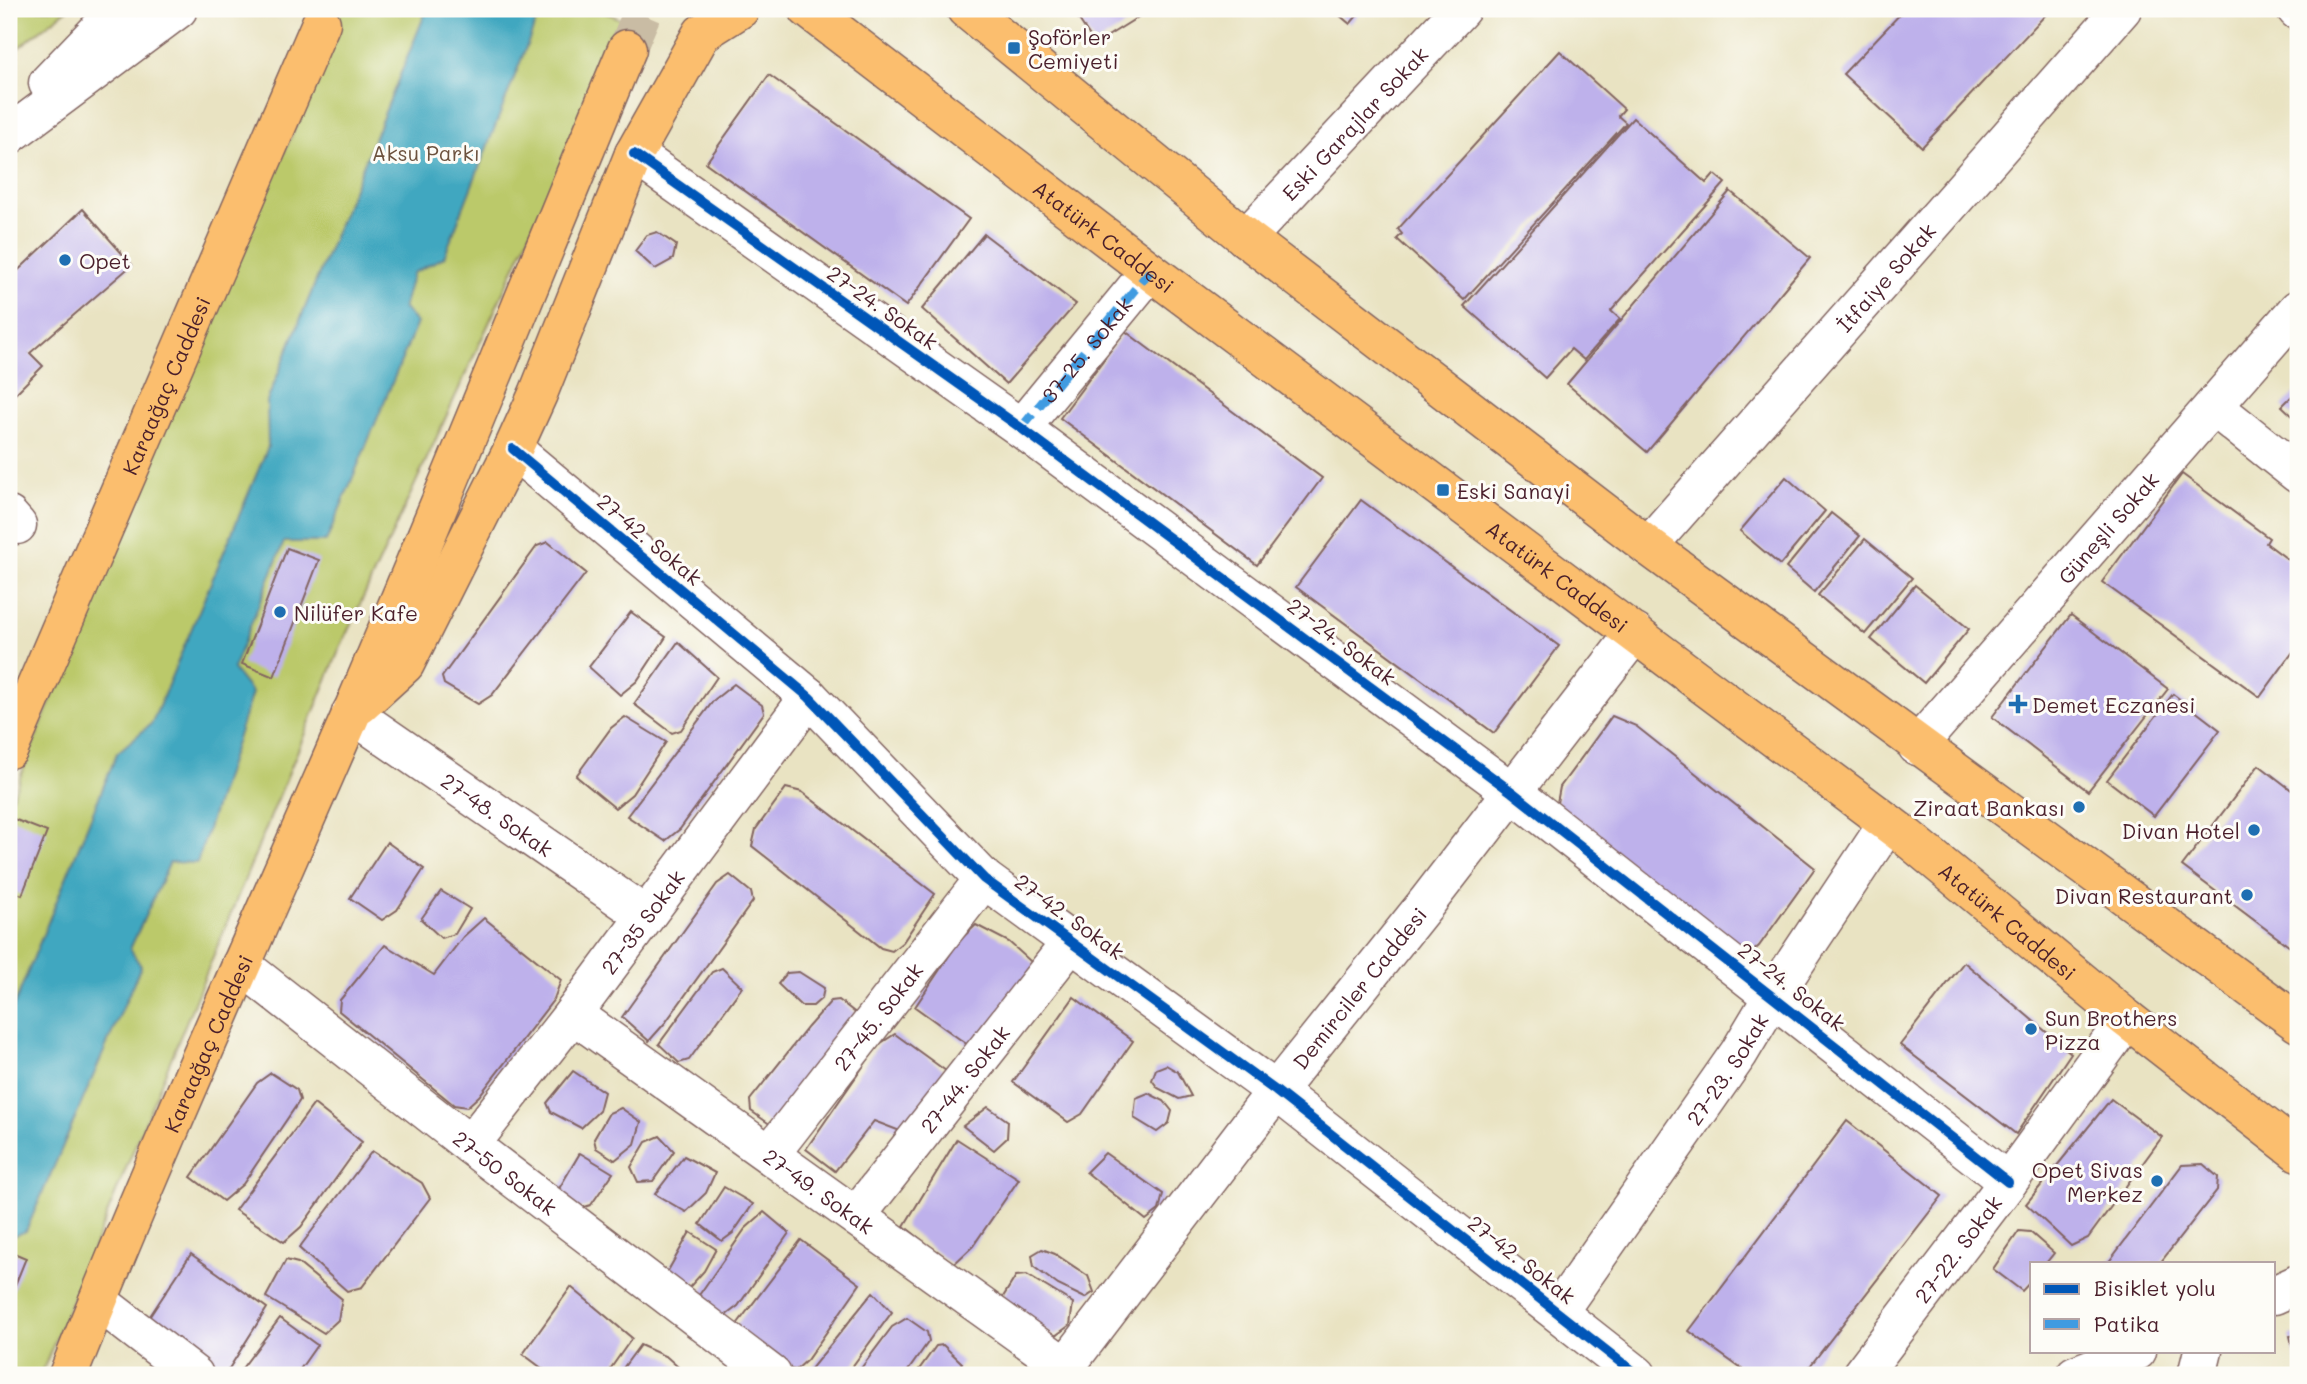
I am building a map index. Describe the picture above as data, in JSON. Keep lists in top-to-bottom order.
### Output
{
  "streets": {
    "main road": ["Atatürk Caddesi", "Karaağaç Caddesi"],
    "street": [
      "Eski Garajlar Sokak",
      "İtfaiye Sokak",
      "27-24. Sokak",
      "37-25. Sokak",
      "Güneşli Sokak",
      "27-42. Sokak",
      "27-48. Sokak",
      "27-35 Sokak",
      "Demirciler Caddesi",
      "27-45. Sokak",
      "27-23. Sokak",
      "27-44. Sokak",
      "27-50 Sokak",
      "27-49. Sokak",
      "27-22. Sokak"
    ]
  },
  "crossings": [
    ["Atatürk Caddesi", "37-25. Sokak"],
    ["Atatürk Caddesi", "Demirciler Caddesi"],
    ["Atatürk Caddesi", "27-23. Sokak"],
    ["Atatürk Caddesi", "27-22. Sokak"],
    ["27-24. Sokak", "37-25. Sokak"],
    ["27-24. Sokak", "Demirciler Caddesi"],
    ["27-24. Sokak", "27-23. Sokak"],
    ["27-24. Sokak", "27-22. Sokak"],
    ["Karaağaç Caddesi", "27-48. Sokak"],
    ["Karaağaç Caddesi", "27-50 Sokak"],
    ["27-42. Sokak", "27-35 Sokak"],
    ["27-42. Sokak", "Demirciler Caddesi"],
    ["27-42. Sokak", "27-45. Sokak"],
    ["27-42. Sokak", "27-23. Sokak"],
    ["27-42. Sokak", "27-44. Sokak"],
    ["27-48. Sokak", "27-35 Sokak"],
    ["27-35 Sokak", "27-50 Sokak"],
    ["27-35 Sokak", "27-49. Sokak"],
    ["Demirciler Caddesi", "27-49. Sokak"],
    ["27-45. Sokak", "27-49. Sokak"],
    ["27-44. Sokak", "27-49. Sokak"]
  ],
  "parks": ["Aksu Parkı"],
  "places": {
    "transit": ["Şoförler Cemiyeti", "Eski Sanayi"],
    "other": [
      "Opet",
      "Nilüfer Kafe",
      "Ziraat Bankası",
      "Divan Hotel",
      "Divan Restaurant",
      "Sun Brothers Pizza",
      "Opet Sivas Merkez"
    ],
    "health": ["Demet Eczanesi"]
  },
  "legend": ["Bisiklet yolu", "Patika"]
}
